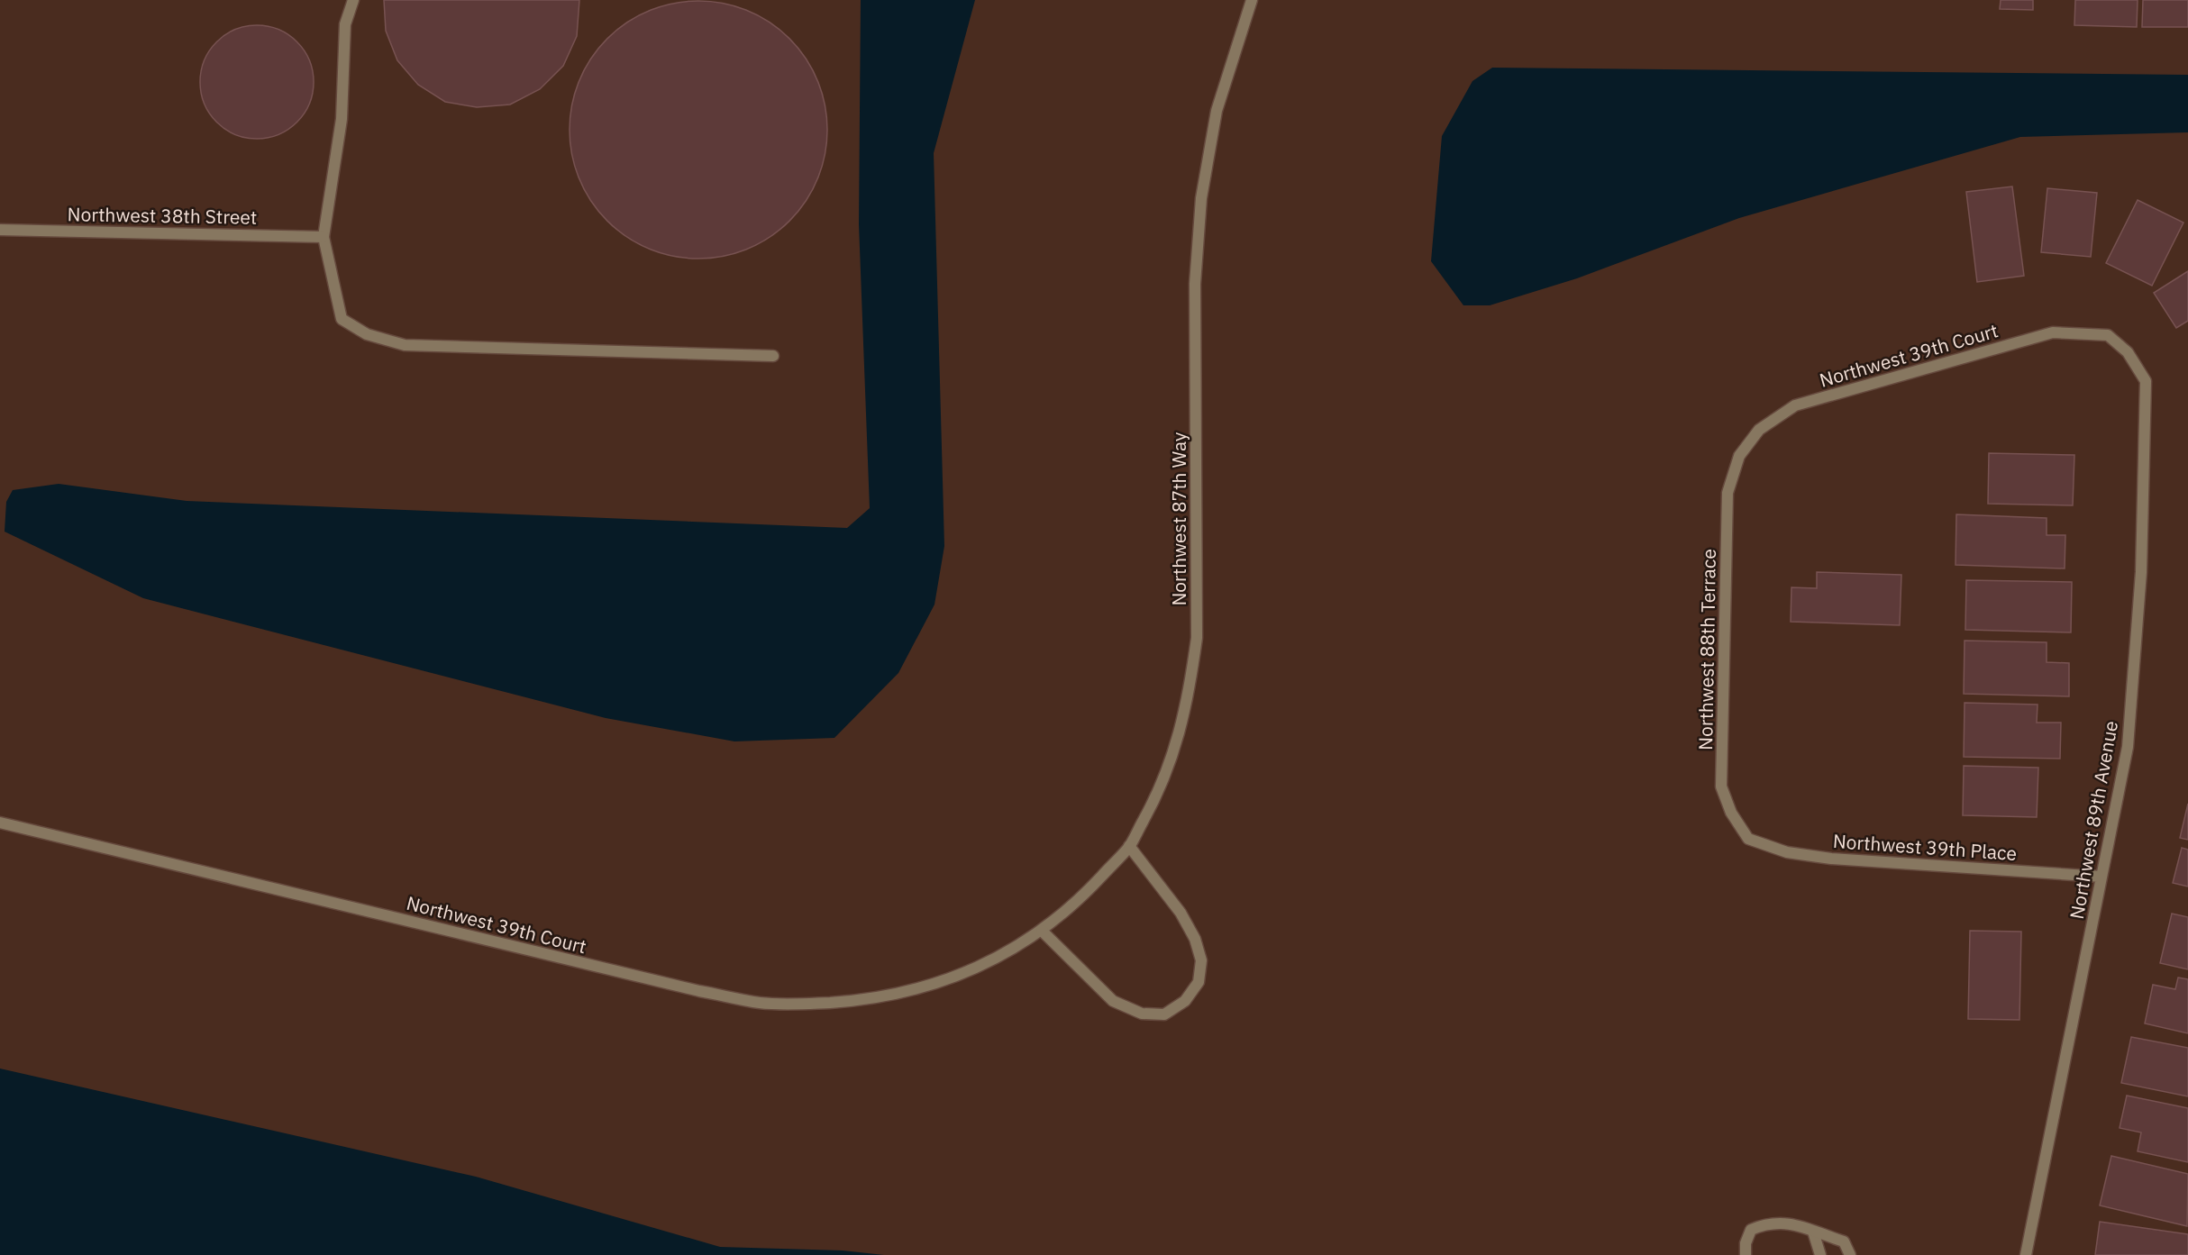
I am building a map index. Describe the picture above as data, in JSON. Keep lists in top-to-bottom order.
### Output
{
  "streets": {
    "street": [
      "Northwest 38th Street",
      "Northwest 39th Court",
      "Northwest 87th Way",
      "Northwest 88th Terrace",
      "Northwest 89th Avenue",
      "Northwest 39th Place"
    ]
  },
  "crossings": [
    ["Northwest 39th Court", "Northwest 87th Way"],
    ["Northwest 39th Court", "Northwest 88th Terrace"],
    ["Northwest 39th Court", "Northwest 89th Avenue"],
    ["Northwest 88th Terrace", "Northwest 39th Place"],
    ["Northwest 89th Avenue", "Northwest 39th Place"]
  ]
}
